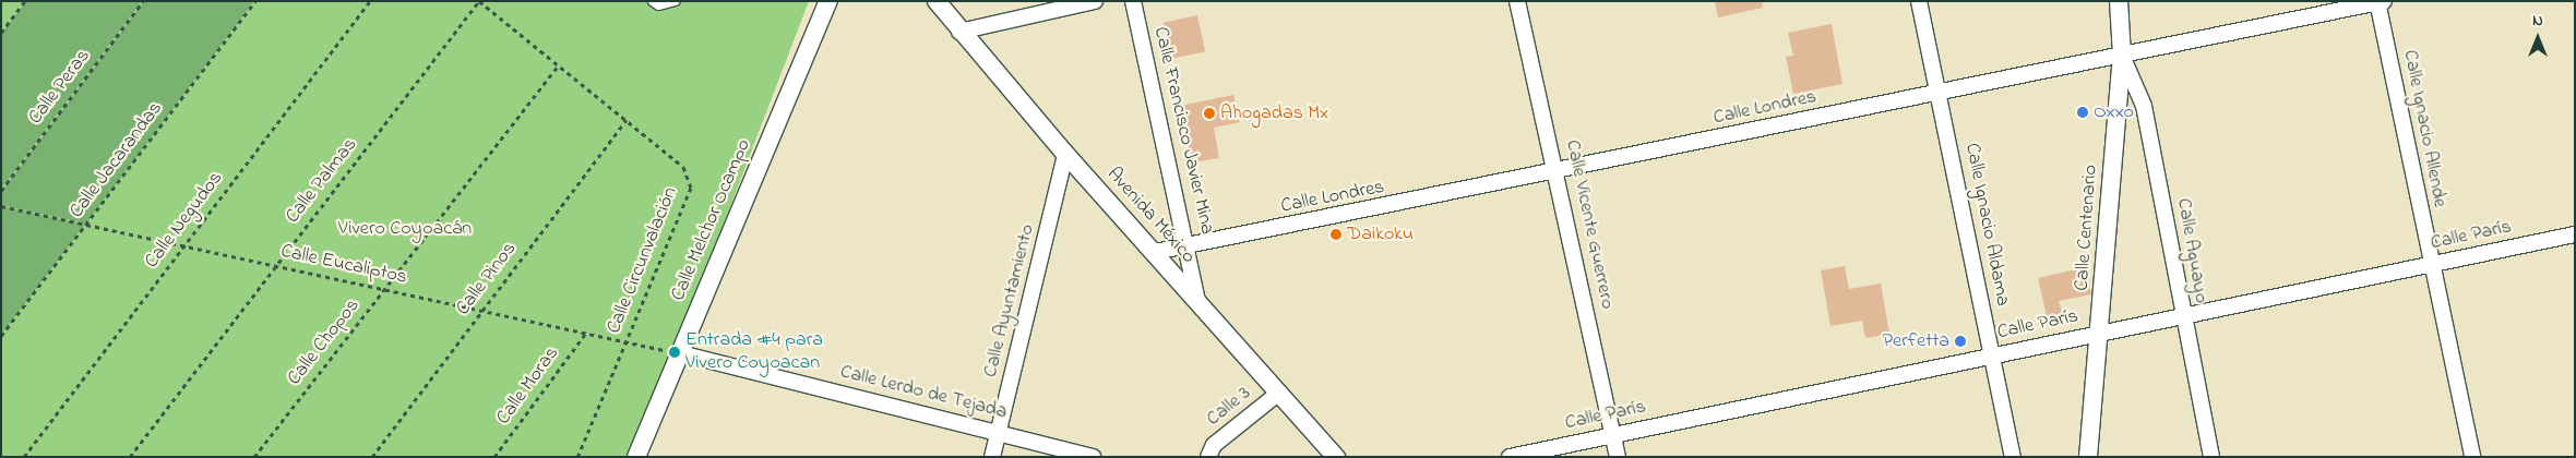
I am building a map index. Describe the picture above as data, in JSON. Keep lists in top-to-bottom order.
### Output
{
  "streets": {
    "street": [
      "Calle Londres",
      "Calle Ignacio Allende",
      "Calle Francisco Javier Mina",
      "Avenida México",
      "Calle Melchor Ocampo",
      "Calle Vicente Guerrero",
      "Calle Ignacio Aldama",
      "Calle Centenario",
      "Calle París",
      "Calle Aguayo",
      "Calle Ayuntamiento",
      "Calle Lerdo de Tejada",
      "Calle 3"
    ],
    "path": [
      "Calle Peras",
      "Calle Jacarandas",
      "Calle Palmas",
      "Calle Negudos",
      "Calle Circunvalación",
      "Calle Eucaliptos",
      "Calle Pinos",
      "Calle Chopos",
      "Calle Moras"
    ]
  },
  "crossings": [
    ["Calle Londres", "Calle Ignacio Allende"],
    ["Calle Londres", "Calle Francisco Javier Mina"],
    ["Calle Londres", "Avenida México"],
    ["Calle Londres", "Calle Vicente Guerrero"],
    ["Calle Londres", "Calle Ignacio Aldama"],
    ["Calle Londres", "Calle Centenario"],
    ["Calle Londres", "Calle Aguayo"],
    ["Calle Ignacio Allende", "Calle París"],
    ["Calle Francisco Javier Mina", "Avenida México"],
    ["Calle Jacarandas", "Calle Eucaliptos"],
    ["Calle Palmas", "Calle Circunvalación"],
    ["Calle Palmas", "Calle Eucaliptos"],
    ["Avenida México", "Calle Ayuntamiento"],
    ["Avenida México", "Calle 3"],
    ["Calle Negudos", "Calle Eucaliptos"],
    ["Calle Melchor Ocampo", "Calle Eucaliptos"],
    ["Calle Melchor Ocampo", "Calle Lerdo de Tejada"],
    ["Calle Vicente Guerrero", "Calle París"],
    ["Calle Ignacio Aldama", "Calle París"],
    ["Calle Centenario", "Calle París"],
    ["Calle Centenario", "Calle Aguayo"],
    ["Calle París", "Calle Aguayo"],
    ["Calle Circunvalación", "Calle Eucaliptos"],
    ["Calle Circunvalación", "Calle Pinos"],
    ["Calle Circunvalación", "Calle Chopos"],
    ["Calle Eucaliptos", "Calle Pinos"],
    ["Calle Eucaliptos", "Calle Chopos"],
    ["Calle Eucaliptos", "Calle Moras"],
    ["Calle Eucaliptos", "Calle Lerdo de Tejada"],
    ["Calle Ayuntamiento", "Calle Lerdo de Tejada"]
  ],
  "parks": ["Vivero Coyoacán"],
  "places": [
    "Oxxo",
    "Ahogadas Mx",
    "Daikoku",
    "Perfetta",
    "Entrada #4 para Vivero Coyoacan"
  ],
  "north": "top"
}
